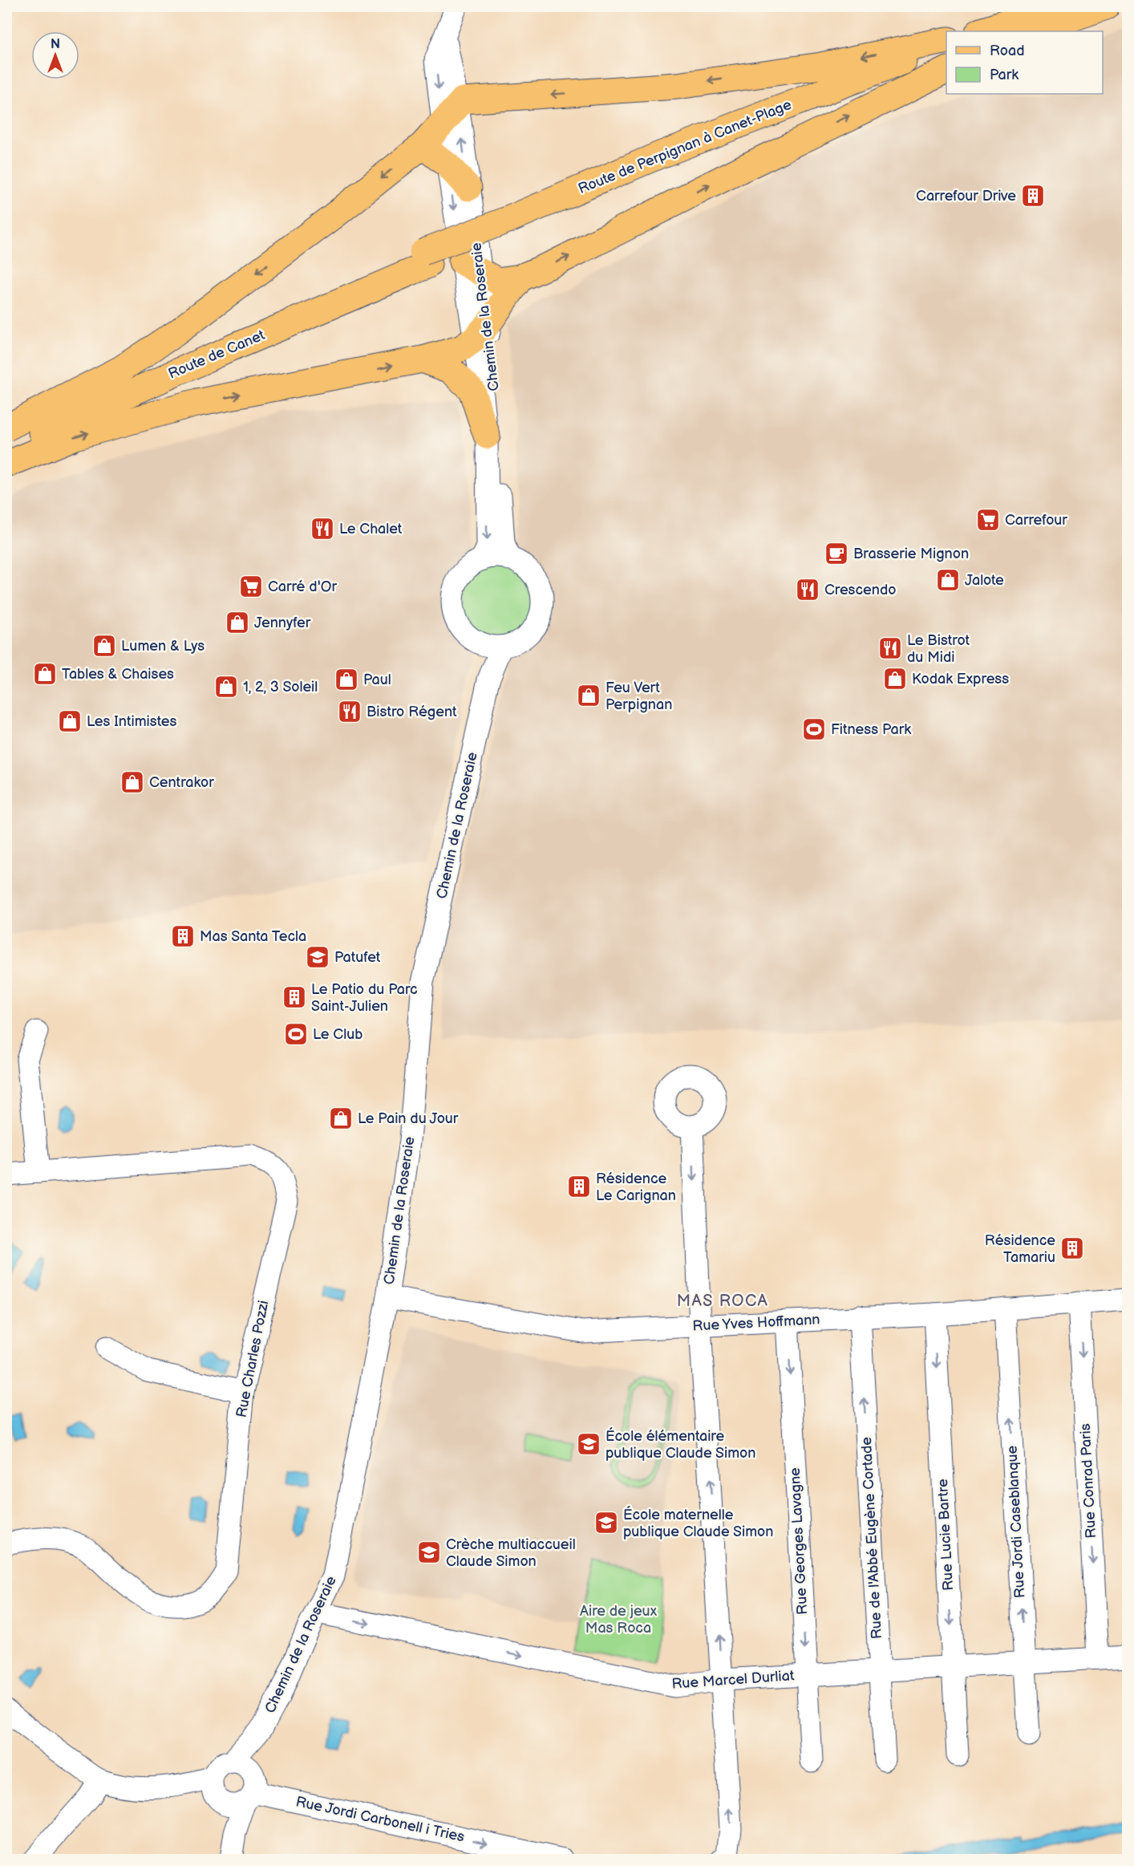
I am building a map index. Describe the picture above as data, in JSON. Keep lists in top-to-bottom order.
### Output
{
  "streets": {
    "main road": ["Route de Perpignan à Canet-Plage", "Route de Canet"],
    "street": [
      "Chemin de la Roseraie",
      "Rue Yves Hoffmann",
      "Rue Charles Pozzi",
      "Rue Conrad Paris",
      "Rue Jordi Caseblanque",
      "Rue Lucie Bartre",
      "Rue de l'Abbé Eugène Cortade",
      "Rue Georges Lavagne",
      "Rue Marcel Durliat",
      "Rue Jordi Carbonell i Tries"
    ]
  },
  "crossings": [
    ["Route de Perpignan à Canet-Plage", "Route de Canet"],
    ["Chemin de la Roseraie", "Rue Yves Hoffmann"],
    ["Chemin de la Roseraie", "Rue Marcel Durliat"],
    ["Chemin de la Roseraie", "Rue Jordi Carbonell i Tries"],
    ["Rue Yves Hoffmann", "Rue Conrad Paris"],
    ["Rue Yves Hoffmann", "Rue Jordi Caseblanque"],
    ["Rue Yves Hoffmann", "Rue Lucie Bartre"],
    ["Rue Yves Hoffmann", "Rue de l'Abbé Eugène Cortade"],
    ["Rue Yves Hoffmann", "Rue Georges Lavagne"],
    ["Rue Conrad Paris", "Rue Marcel Durliat"],
    ["Rue Jordi Caseblanque", "Rue Marcel Durliat"],
    ["Rue Lucie Bartre", "Rue Marcel Durliat"],
    ["Rue de l'Abbé Eugène Cortade", "Rue Marcel Durliat"],
    ["Rue Georges Lavagne", "Rue Marcel Durliat"]
  ],
  "one_way": [
    "Rue Conrad Paris",
    "Rue Jordi Caseblanque",
    "Rue Lucie Bartre",
    "Rue Marcel Durliat",
    "Rue Jordi Carbonell i Tries"
  ],
  "districts": ["MAS ROCA"],
  "parks": ["Aire de jeux Mas Roca"],
  "places": {
    "building": [
      "Carrefour Drive",
      "Mas Santa Tecla",
      "Le Patio du Parc Saint-Julien",
      "Résidence Le Carignan",
      "Résidence Tamariu"
    ],
    "supermarket": ["Carrefour", "Carré d'Or"],
    "restaurant": [
      "Le Chalet",
      "Crescendo",
      "Le Bistrot du Midi",
      "Bistro Régent"
    ],
    "cafe": ["Brasserie Mignon"],
    "shop": [
      "Jalote",
      "Jennyfer",
      "Lumen & Lys",
      "Tables & Chaises",
      "Kodak Express",
      "Paul",
      "1, 2, 3 Soleil",
      "Feu Vert Perpignan",
      "Les Intimistes",
      "Centrakor",
      "Le Pain du Jour"
    ],
    "sports": ["Fitness Park", "Le Club"],
    "school or university": [
      "Patufet",
      "École élémentaire publique Claude Simon",
      "École maternelle publique Claude Simon",
      "Crèche multiaccueil Claude Simon"
    ]
  },
  "legend": ["Road", "Park"],
  "north": "top"
}
